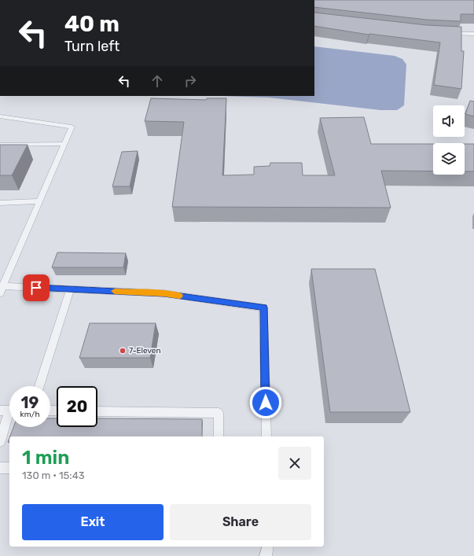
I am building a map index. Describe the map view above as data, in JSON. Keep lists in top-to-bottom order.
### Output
{
  "places": ["7-Eleven"],
  "page": {
    "turn": ["40 m", "Turn left"],
    "speed": "19 km/h",
    "limit": "20",
    "heading": ["1 min", "130 m · 15:43"],
    "buttons": ["Exit", "Share"]
  }
}
